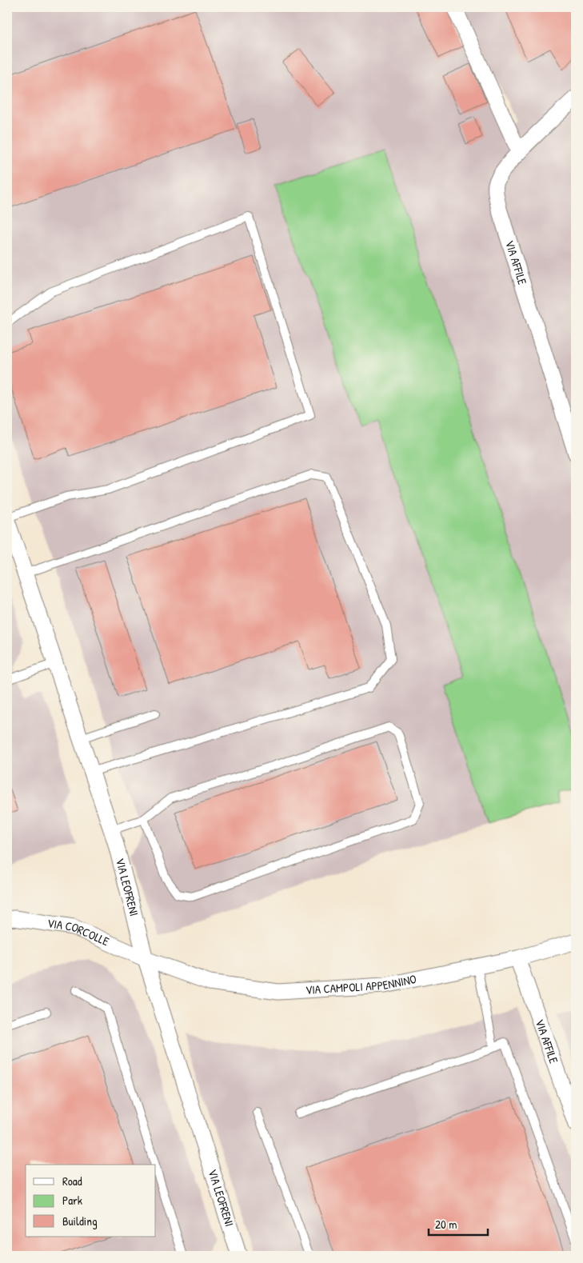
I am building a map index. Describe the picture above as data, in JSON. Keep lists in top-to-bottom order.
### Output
{
  "streets": {
    "street": [
      "VIA AFFILE",
      "VIA LEOFRENI",
      "VIA CORCOLLE",
      "VIA CAMPOLI APPENNINO"
    ]
  },
  "crossings": [
    ["VIA AFFILE", "VIA CAMPOLI APPENNINO"],
    ["VIA LEOFRENI", "VIA CORCOLLE"],
    ["VIA LEOFRENI", "VIA CAMPOLI APPENNINO"],
    ["VIA CORCOLLE", "VIA CAMPOLI APPENNINO"]
  ],
  "legend": ["Road", "Park", "Building"],
  "scale_bar": "20 m"
}
